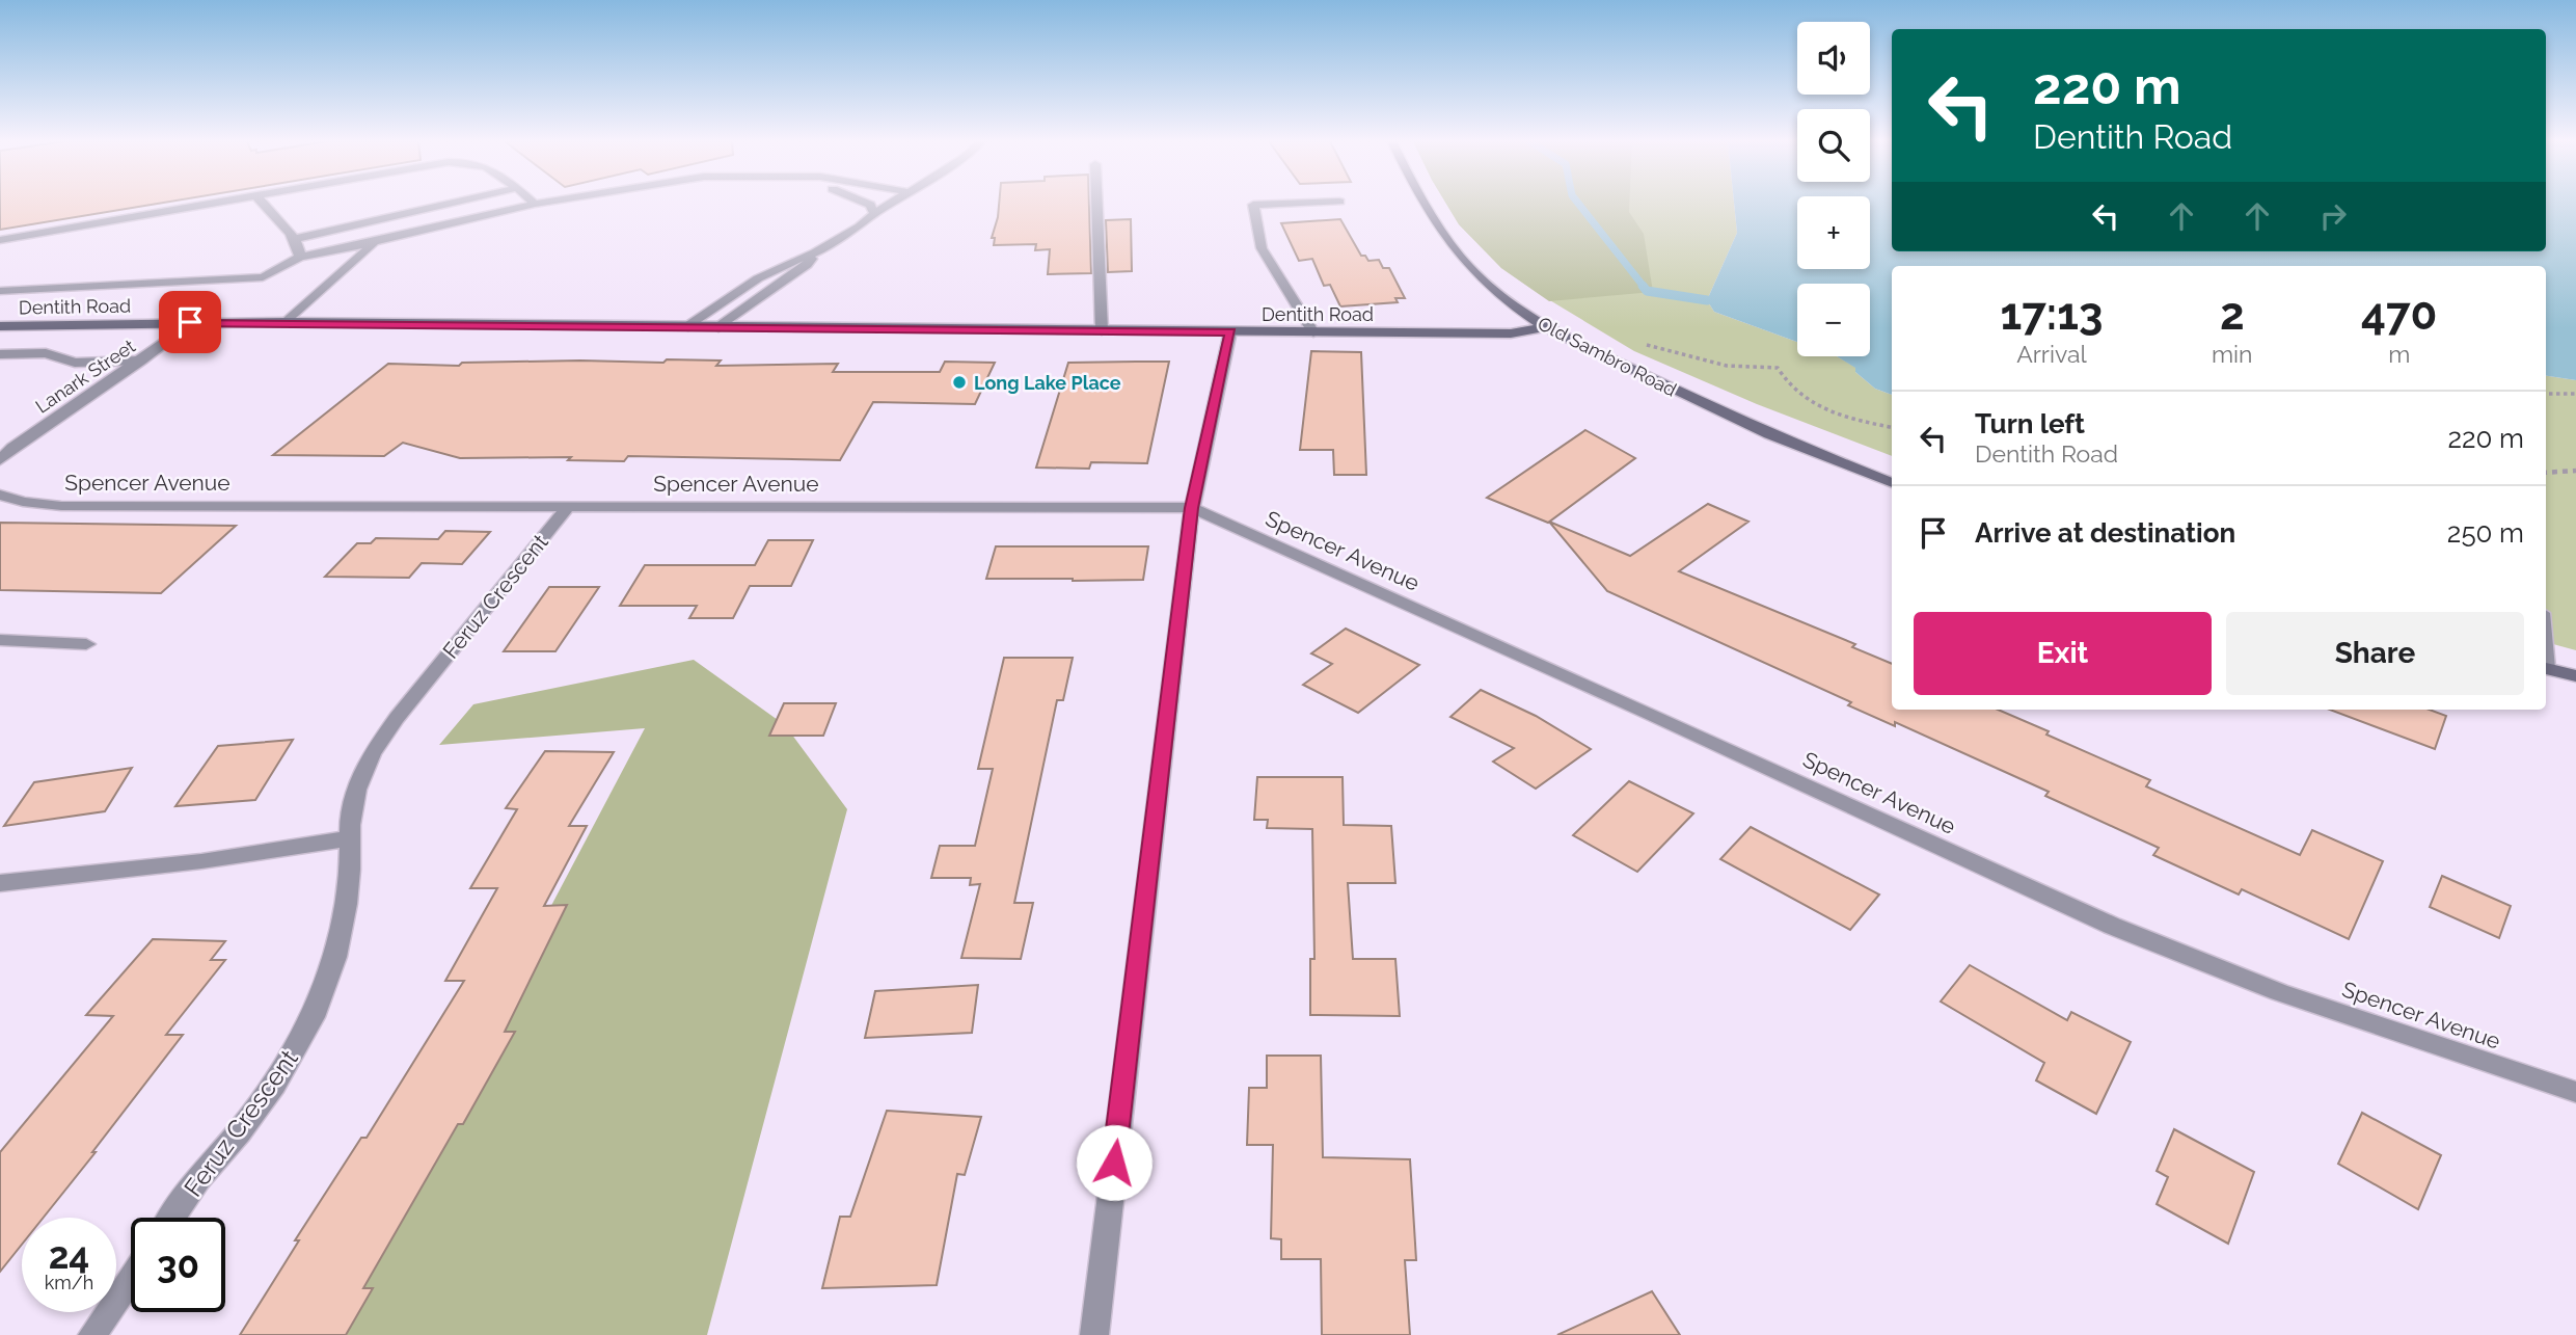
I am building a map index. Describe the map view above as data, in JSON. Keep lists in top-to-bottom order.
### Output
{
  "streets": {
    "main road": ["Dentith Road", "Old Sambro Road"],
    "street": ["Lanark Street", "Spencer Avenue", "Feruz Crescent"]
  },
  "crossings": [
    ["Dentith Road", "Old Sambro Road"],
    ["Dentith Road", "Lanark Street"],
    ["Spencer Avenue", "Feruz Crescent"]
  ],
  "places": ["Long Lake Place"],
  "page": {
    "map_buttons": ["+", "−"],
    "turn": ["220 m", "Dentith Road"],
    "eta": [
      "17:13",
      "Arrival",
      "2",
      "min",
      "470",
      "m"
    ],
    "list": [
      {
        "name": "Turn left",
        "note": "Dentith Road",
        "value": "220 m"
      },
      {
        "name": "Arrive at destination",
        "value": "250 m"
      }
    ],
    "buttons": ["Exit", "Share"],
    "speed": "24 km/h",
    "limit": "30"
  }
}
